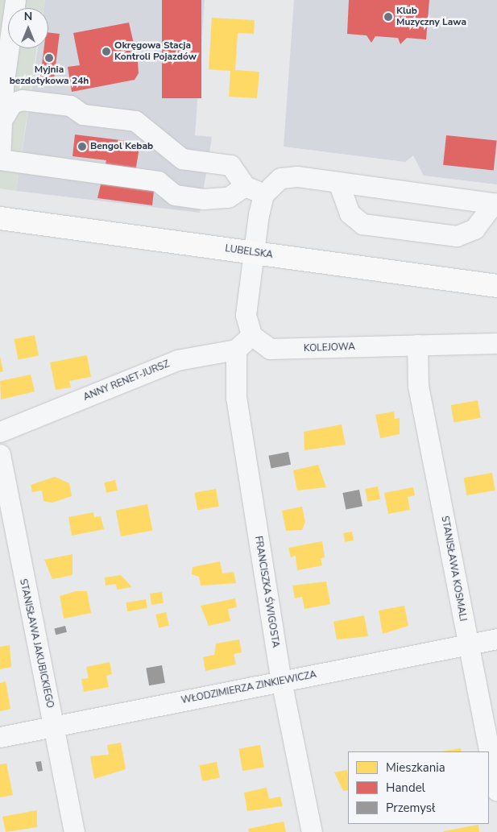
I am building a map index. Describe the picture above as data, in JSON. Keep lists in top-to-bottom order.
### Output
{
  "streets": {
    "main road": ["LUBELSKA"],
    "street": [
      "KOLEJOWA",
      "ANNY RENET-JURSZ",
      "STANISŁAWA KOSMALI",
      "FRANCISZKA ŚWIGOSTA",
      "STANISŁAWA JAKUBICKIEGO",
      "WŁODZIMIERZA ZINKIEWICZA"
    ]
  },
  "crossings": [
    ["KOLEJOWA", "STANISŁAWA KOSMALI"],
    ["ANNY RENET-JURSZ", "FRANCISZKA ŚWIGOSTA"],
    ["STANISŁAWA KOSMALI", "WŁODZIMIERZA ZINKIEWICZA"],
    ["FRANCISZKA ŚWIGOSTA", "WŁODZIMIERZA ZINKIEWICZA"],
    ["STANISŁAWA JAKUBICKIEGO", "WŁODZIMIERZA ZINKIEWICZA"]
  ],
  "places": [
    "Klub Muzyczny Lawa",
    "Okręgowa Stacja Kontroli Pojazdów",
    "Myjnia bezdotykowa 24h",
    "Bengol Kebab"
  ],
  "legend": ["Mieszkania", "Handel", "Przemysł"],
  "north": "top"
}
